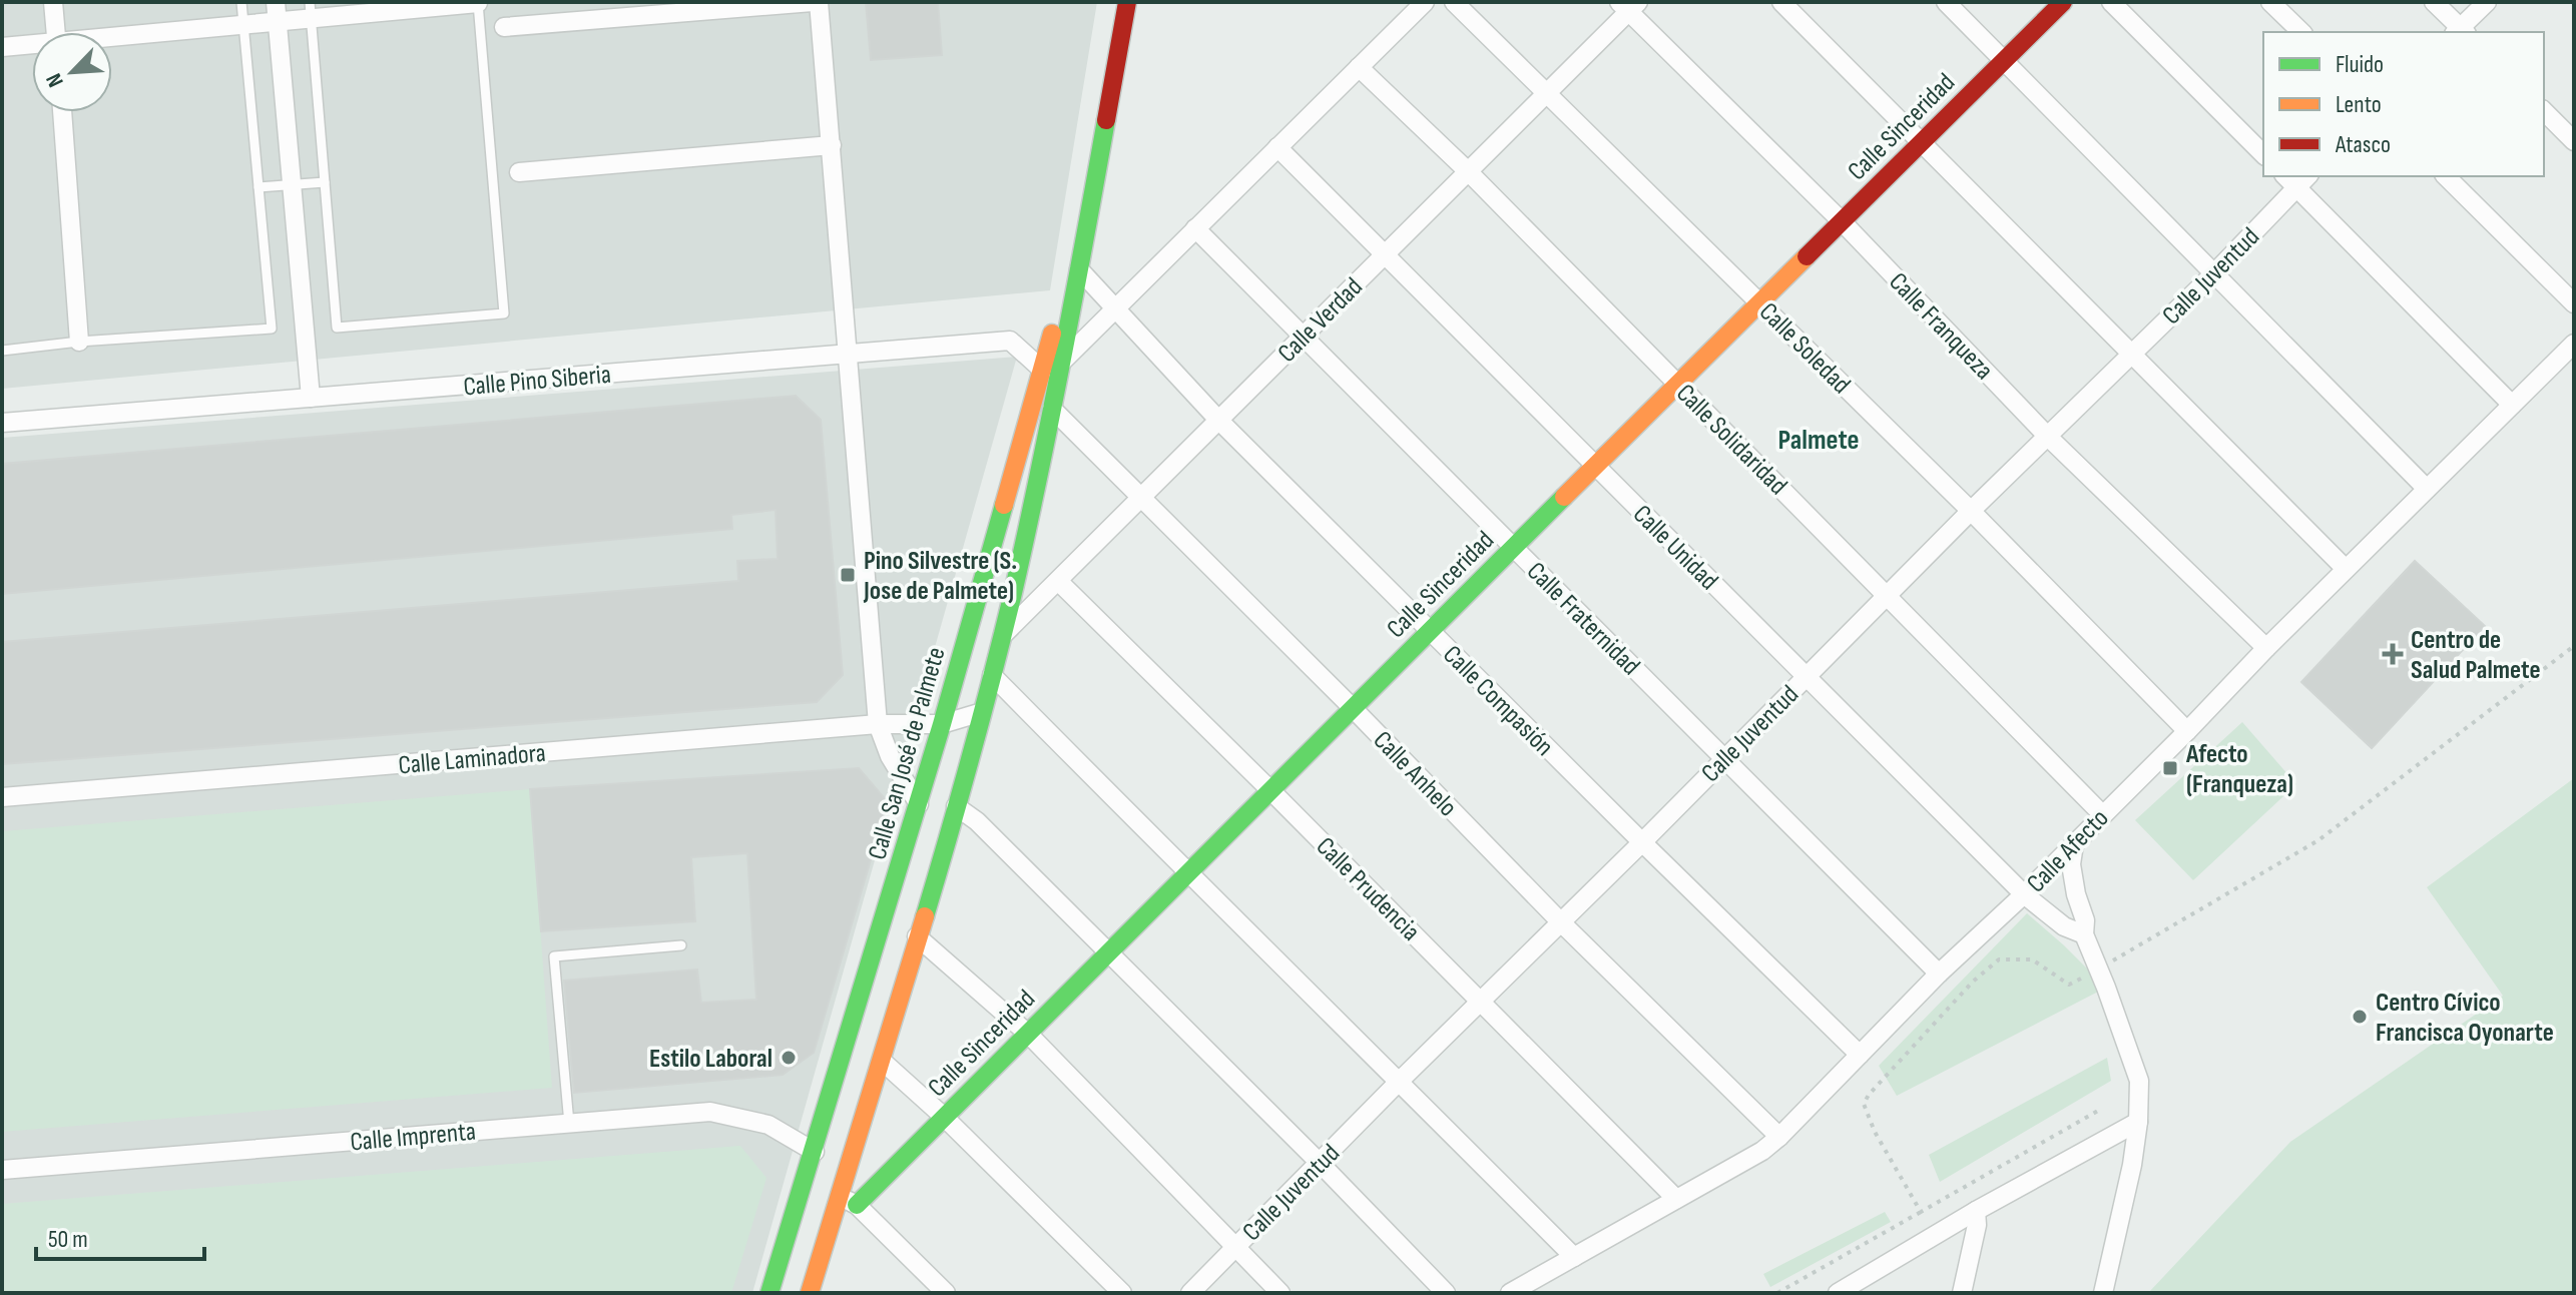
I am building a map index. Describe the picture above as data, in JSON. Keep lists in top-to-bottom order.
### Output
{
  "streets": {
    "street": [
      "Calle Sinceridad",
      "Calle Juventud",
      "Calle Verdad",
      "Calle Franqueza",
      "Calle Soledad",
      "Calle Pino Siberia",
      "Calle Solidaridad",
      "Calle Unidad",
      "Calle Fraternidad",
      "Calle Compasión",
      "Calle San José de Palmete",
      "Calle Laminadora",
      "Calle Anhelo",
      "Calle Afecto",
      "Calle Prudencia",
      "Calle Imprenta"
    ]
  },
  "crossings": [
    ["Calle Sinceridad", "Calle Franqueza"],
    ["Calle Sinceridad", "Calle Soledad"],
    ["Calle Sinceridad", "Calle Solidaridad"],
    ["Calle Sinceridad", "Calle Unidad"],
    ["Calle Sinceridad", "Calle Fraternidad"],
    ["Calle Sinceridad", "Calle Compasión"],
    ["Calle Sinceridad", "Calle Anhelo"],
    ["Calle Sinceridad", "Calle Prudencia"],
    ["Calle Juventud", "Calle Franqueza"],
    ["Calle Juventud", "Calle Soledad"],
    ["Calle Juventud", "Calle Solidaridad"],
    ["Calle Juventud", "Calle Unidad"],
    ["Calle Juventud", "Calle Fraternidad"],
    ["Calle Juventud", "Calle Compasión"],
    ["Calle Juventud", "Calle Anhelo"],
    ["Calle Juventud", "Calle Prudencia"],
    ["Calle Verdad", "Calle Franqueza"],
    ["Calle Verdad", "Calle Soledad"],
    ["Calle Verdad", "Calle Solidaridad"],
    ["Calle Verdad", "Calle Unidad"],
    ["Calle Verdad", "Calle Fraternidad"],
    ["Calle Verdad", "Calle Compasión"],
    ["Calle Verdad", "Calle San José de Palmete"],
    ["Calle Verdad", "Calle Anhelo"],
    ["Calle Verdad", "Calle Prudencia"],
    ["Calle Franqueza", "Calle Afecto"],
    ["Calle Soledad", "Calle Afecto"],
    ["Calle Pino Siberia", "Calle San José de Palmete"],
    ["Calle Solidaridad", "Calle Afecto"],
    ["Calle Unidad", "Calle Afecto"],
    ["Calle Fraternidad", "Calle Afecto"],
    ["Calle Compasión", "Calle San José de Palmete"],
    ["Calle Compasión", "Calle Afecto"],
    ["Calle San José de Palmete", "Calle Laminadora"],
    ["Calle San José de Palmete", "Calle Anhelo"],
    ["Calle San José de Palmete", "Calle Imprenta"],
    ["Calle Anhelo", "Calle Afecto"],
    ["Calle Afecto", "Calle Prudencia"]
  ],
  "districts": ["Palmete"],
  "places": {
    "transit": ["Pino Silvestre (S. Jose de Palmete)", "Afecto (Franqueza)"],
    "health": ["Centro de Salud Palmete"],
    "other": ["Centro Cívico Francisca Oyonarte", "Estilo Laboral"]
  },
  "legend": ["Fluido", "Lento", "Atasco"],
  "scale_bar": "50 m",
  "north": "bottom left"
}
